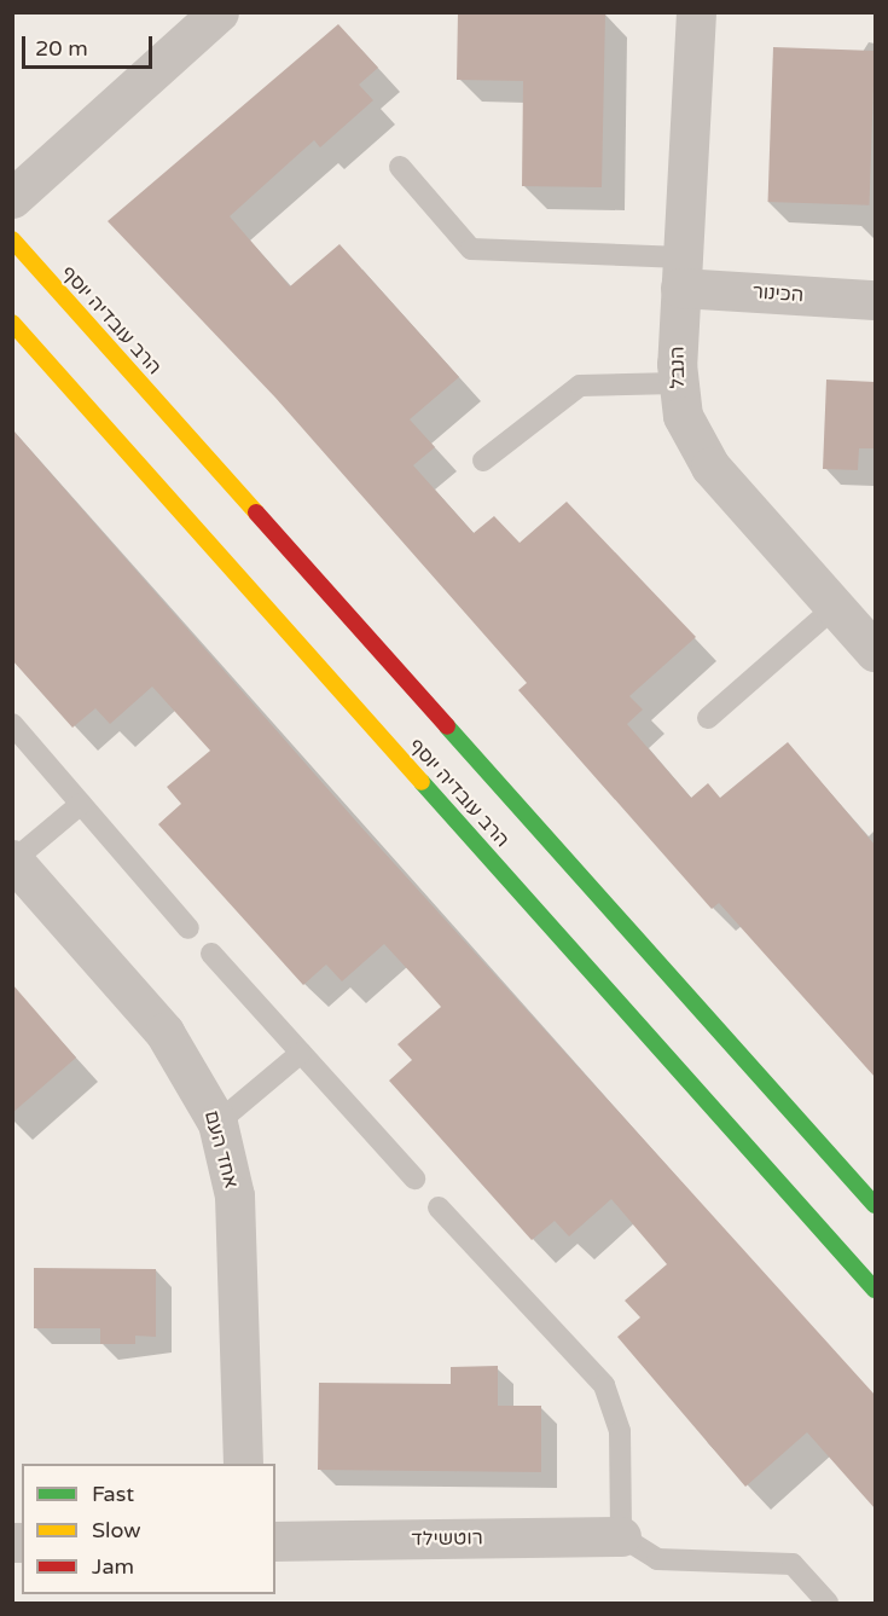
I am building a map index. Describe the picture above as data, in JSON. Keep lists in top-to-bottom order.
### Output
{
  "streets": {
    "street": [
      "הכינור",
      "הרב עובדיה יוסף",
      "הנבל",
      "אחד העם",
      "רוטשילד"
    ]
  },
  "crossings": [
    ["הכינור", "הנבל"]
  ],
  "legend": ["Fast", "Slow", "Jam"],
  "scale_bar": "20 m"
}
